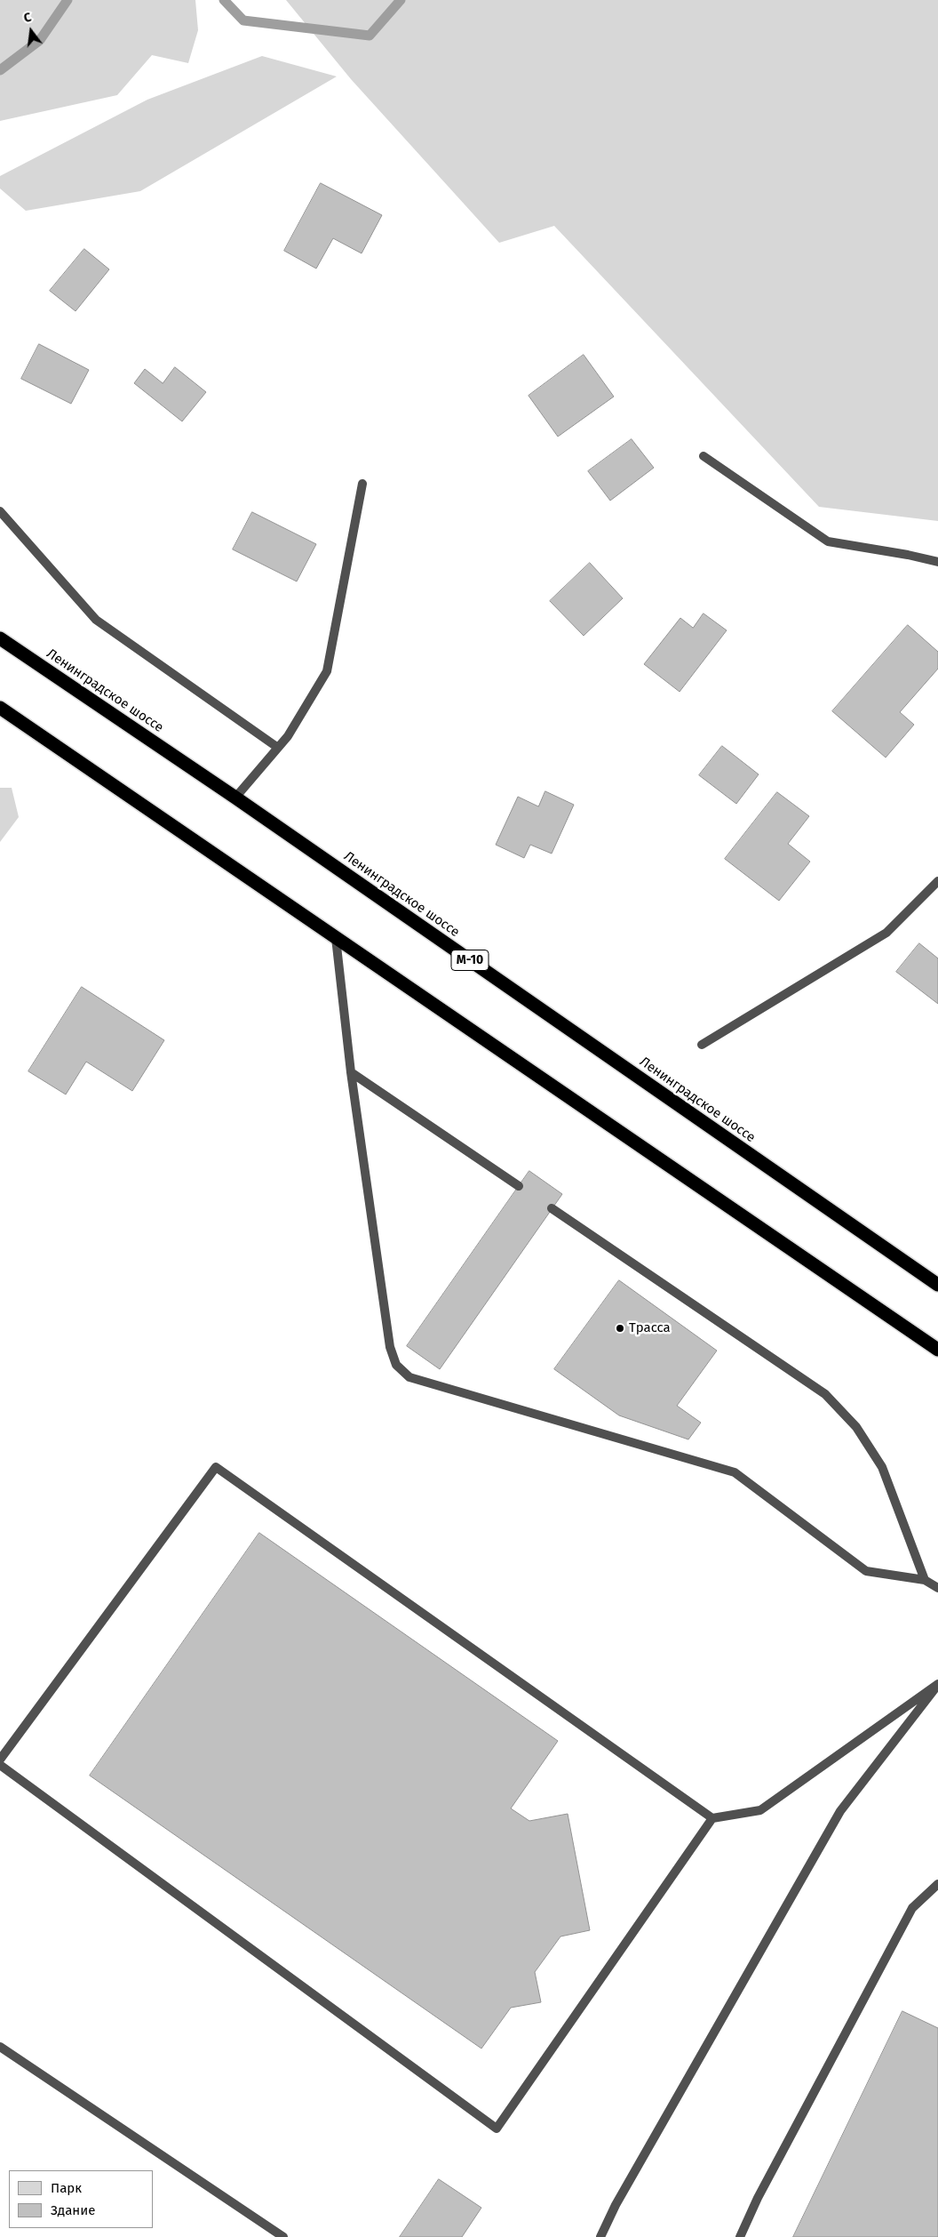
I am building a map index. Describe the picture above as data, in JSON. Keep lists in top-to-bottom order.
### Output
{
  "streets": {
    "highway": ["Ленинградское шоссе", "М-10"]
  },
  "places": ["Трасса"],
  "legend": ["Парк", "Здание"],
  "north": "top"
}
